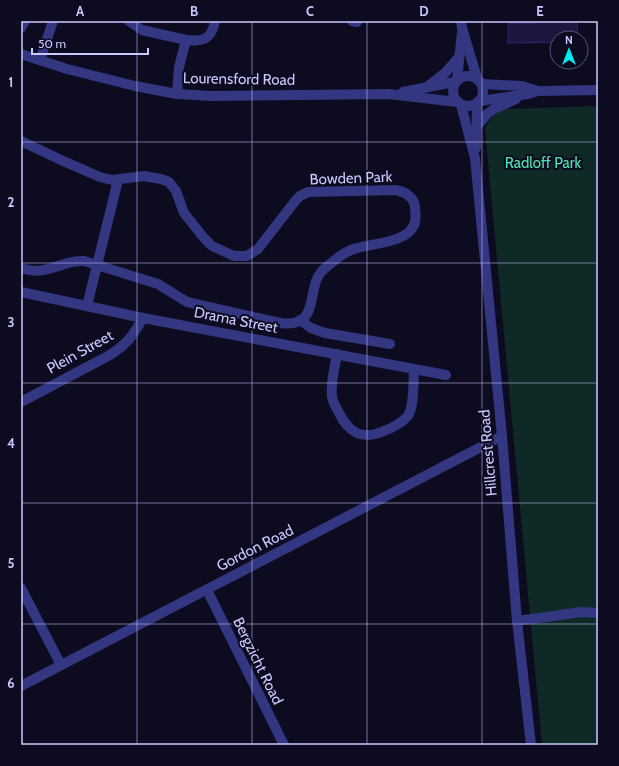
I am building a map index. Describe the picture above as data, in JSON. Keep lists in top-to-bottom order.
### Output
{
  "streets": {
    "street": [
      "Lourensford Road",
      "Bowden Park",
      "Drama Street",
      "Plein Street",
      "Hillcrest Road",
      "Gordon Road",
      "Bergzicht Road"
    ]
  },
  "crossings": [
    ["Lourensford Road", "Hillcrest Road"],
    ["Drama Street", "Plein Street"],
    ["Hillcrest Road", "Gordon Road"],
    ["Gordon Road", "Bergzicht Road"]
  ],
  "parks": ["Radloff Park"],
  "scale_bar": "50 m",
  "north": "top",
  "grid": {
    "columns": [
      "A",
      "B",
      "C",
      "D",
      "E"
    ],
    "rows": [
      "1",
      "2",
      "3",
      "4",
      "5",
      "6"
    ]
  }
}
